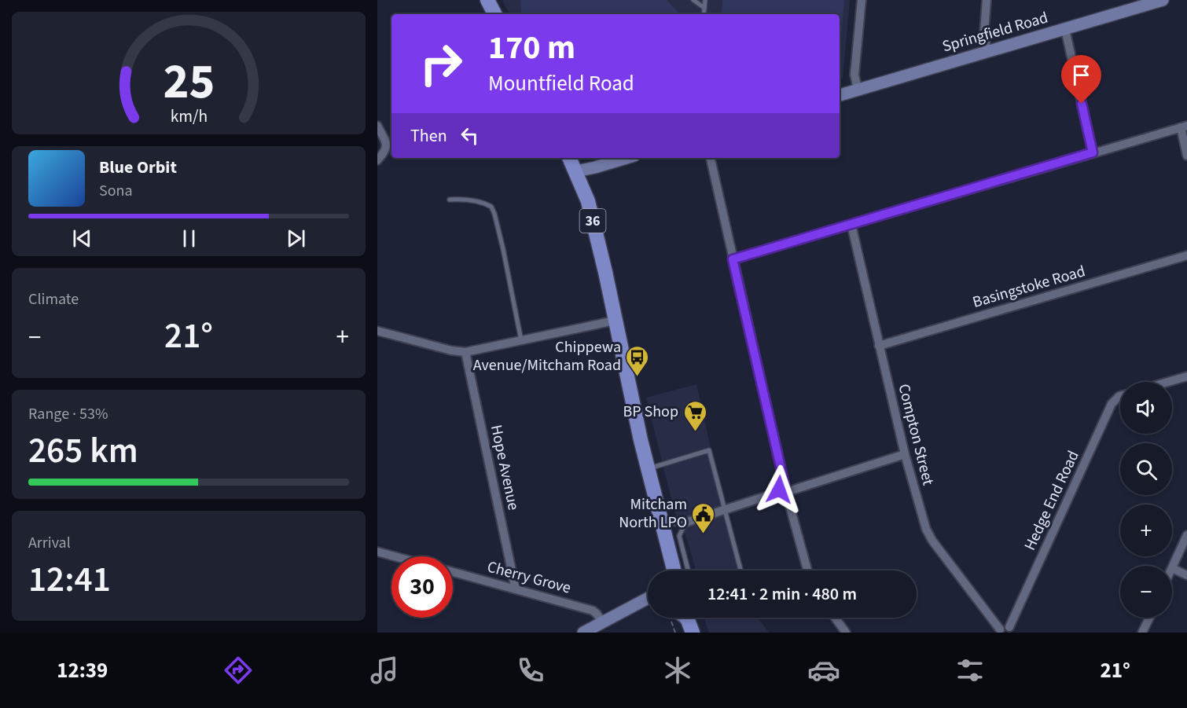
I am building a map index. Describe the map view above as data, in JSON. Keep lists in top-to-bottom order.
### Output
{
  "streets": {
    "main road": ["Springfield Road", "36"],
    "street": [
      "Basingstoke Road",
      "Compton Street",
      "Hope Avenue",
      "Hedge End Road",
      "Cherry Grove"
    ]
  },
  "crossings": [
    ["Basingstoke Road", "Compton Street"],
    ["Hope Avenue", "Cherry Grove"]
  ],
  "places": {
    "bus stop": ["Chippewa Avenue/Mitcham Road"],
    "supermarket": ["BP Shop"],
    "public building": ["Mitcham North LPO"]
  },
  "page": {
    "turn": ["170 m", "Mountfield Road"],
    "then": "Then",
    "song": ["Blue Orbit", "Sona"],
    "tile": [
      "Climate",
      ["Range · 53%", "265 km"],
      ["Arrival", "12:41"]
    ],
    "heat": ["−", "21°", "+"],
    "map_buttons": ["+", "−"],
    "limit": "30",
    "trip": "12:41 · 2 min · 480 m",
    "tabs": ["12:39", "21°"],
    "gauge": ["25", "km/h"]
  }
}
